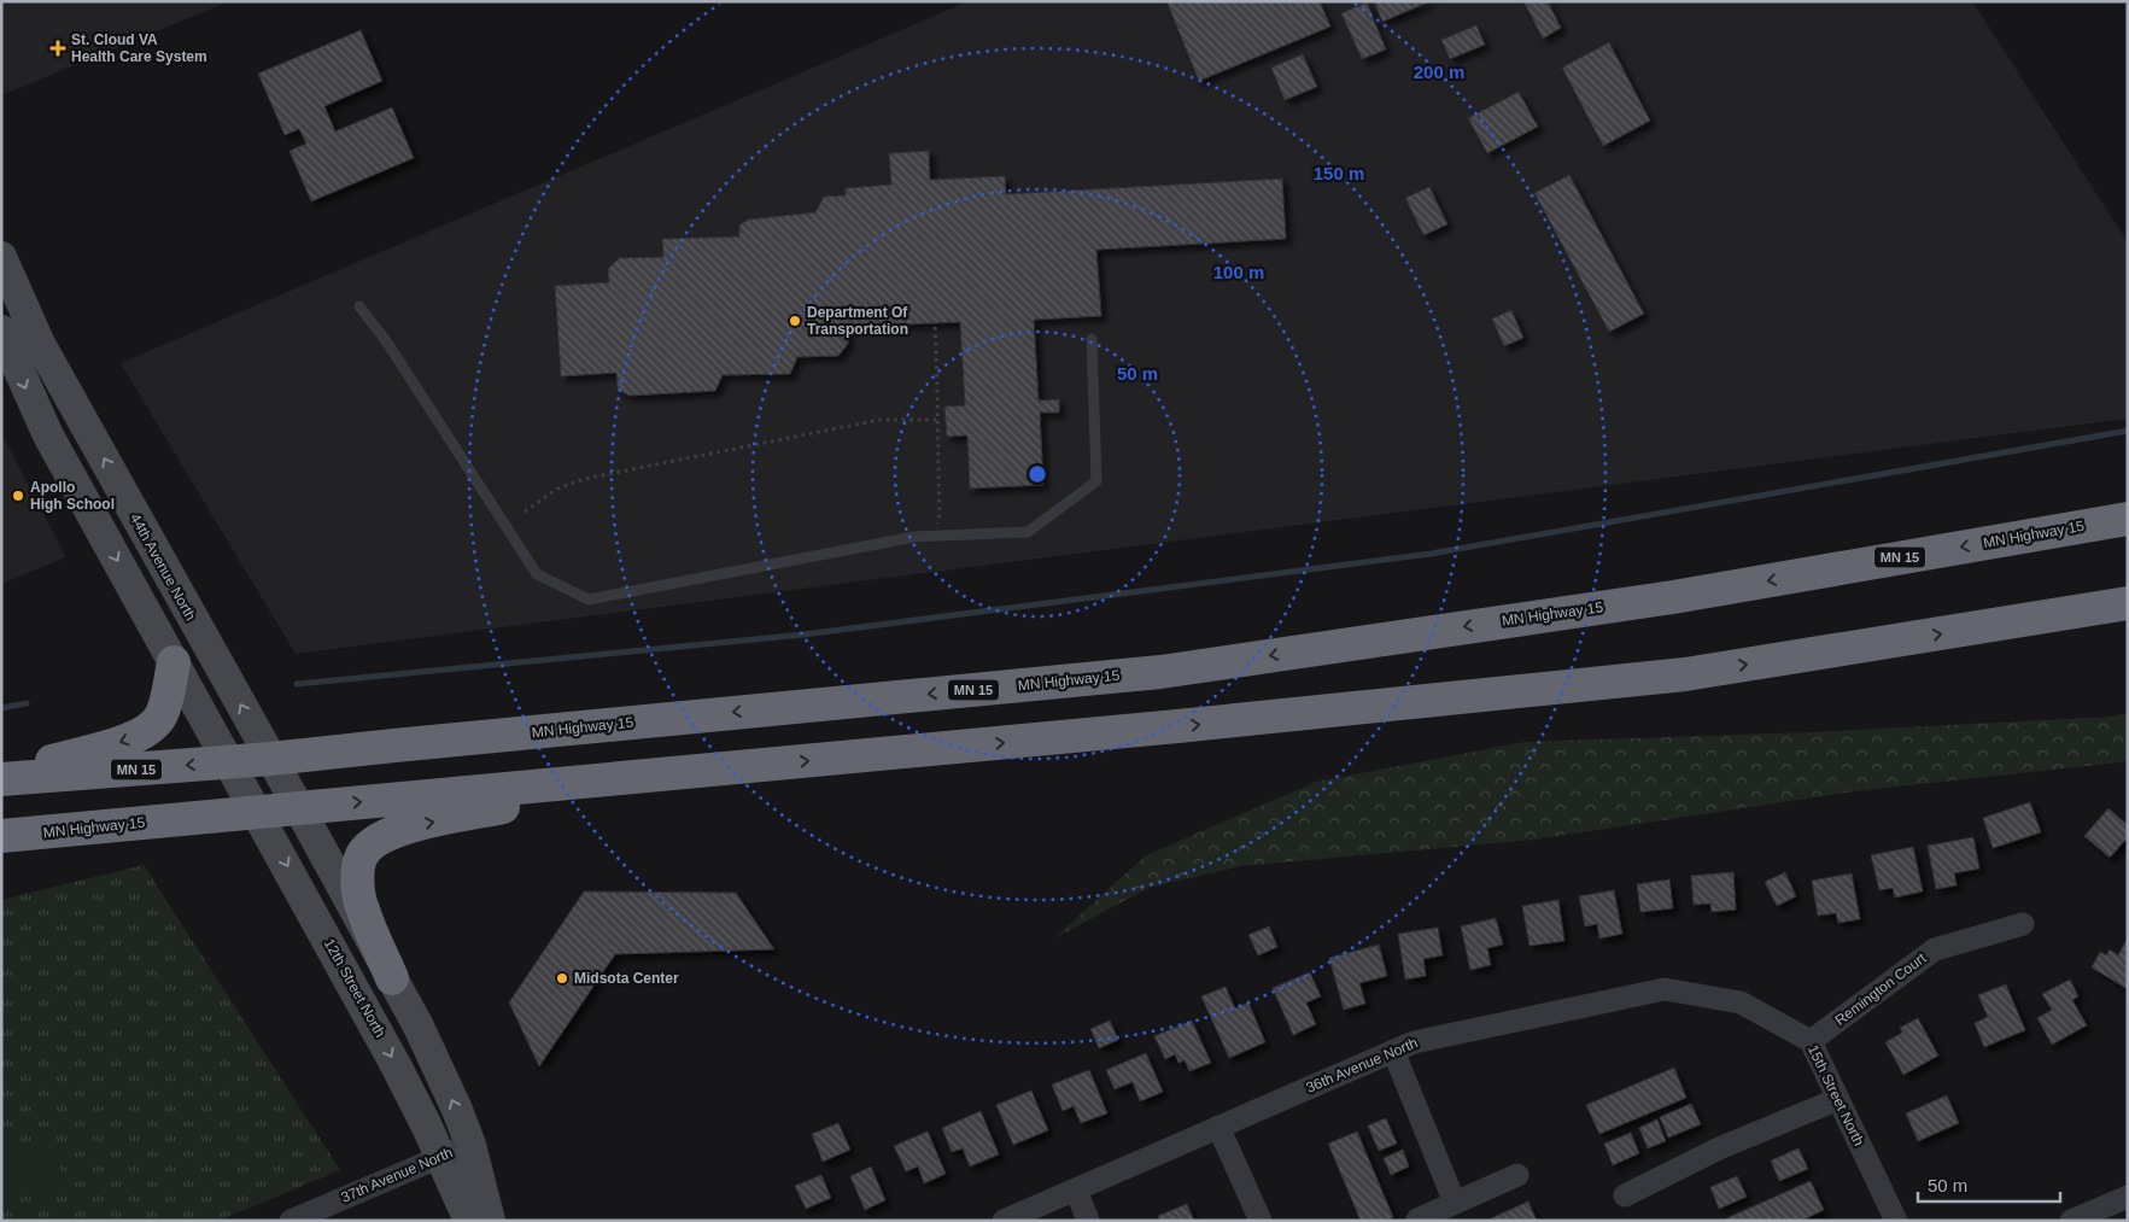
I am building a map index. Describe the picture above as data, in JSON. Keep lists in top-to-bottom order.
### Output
{
  "streets": {
    "highway": ["MN Highway 15", "MN 15"],
    "main road": ["44th Avenue North", "12th Street North"],
    "street": [
      "Remington Court",
      "36th Avenue North",
      "15th Street North",
      "37th Avenue North"
    ]
  },
  "crossings": [
    ["MN Highway 15", "44th Avenue North"],
    ["MN Highway 15", "12th Street North"],
    ["12th Street North", "37th Avenue North"],
    ["Remington Court", "15th Street North"],
    ["36th Avenue North", "15th Street North"]
  ],
  "places": {
    "health": ["St. Cloud VA Health Care System"],
    "other": ["Department Of Transportation", "Apollo High School", "Midsota Center"]
  },
  "scale_bar": "50 m",
  "rings": [
    "200 m",
    "150 m",
    "100 m",
    "50 m"
  ]
}
